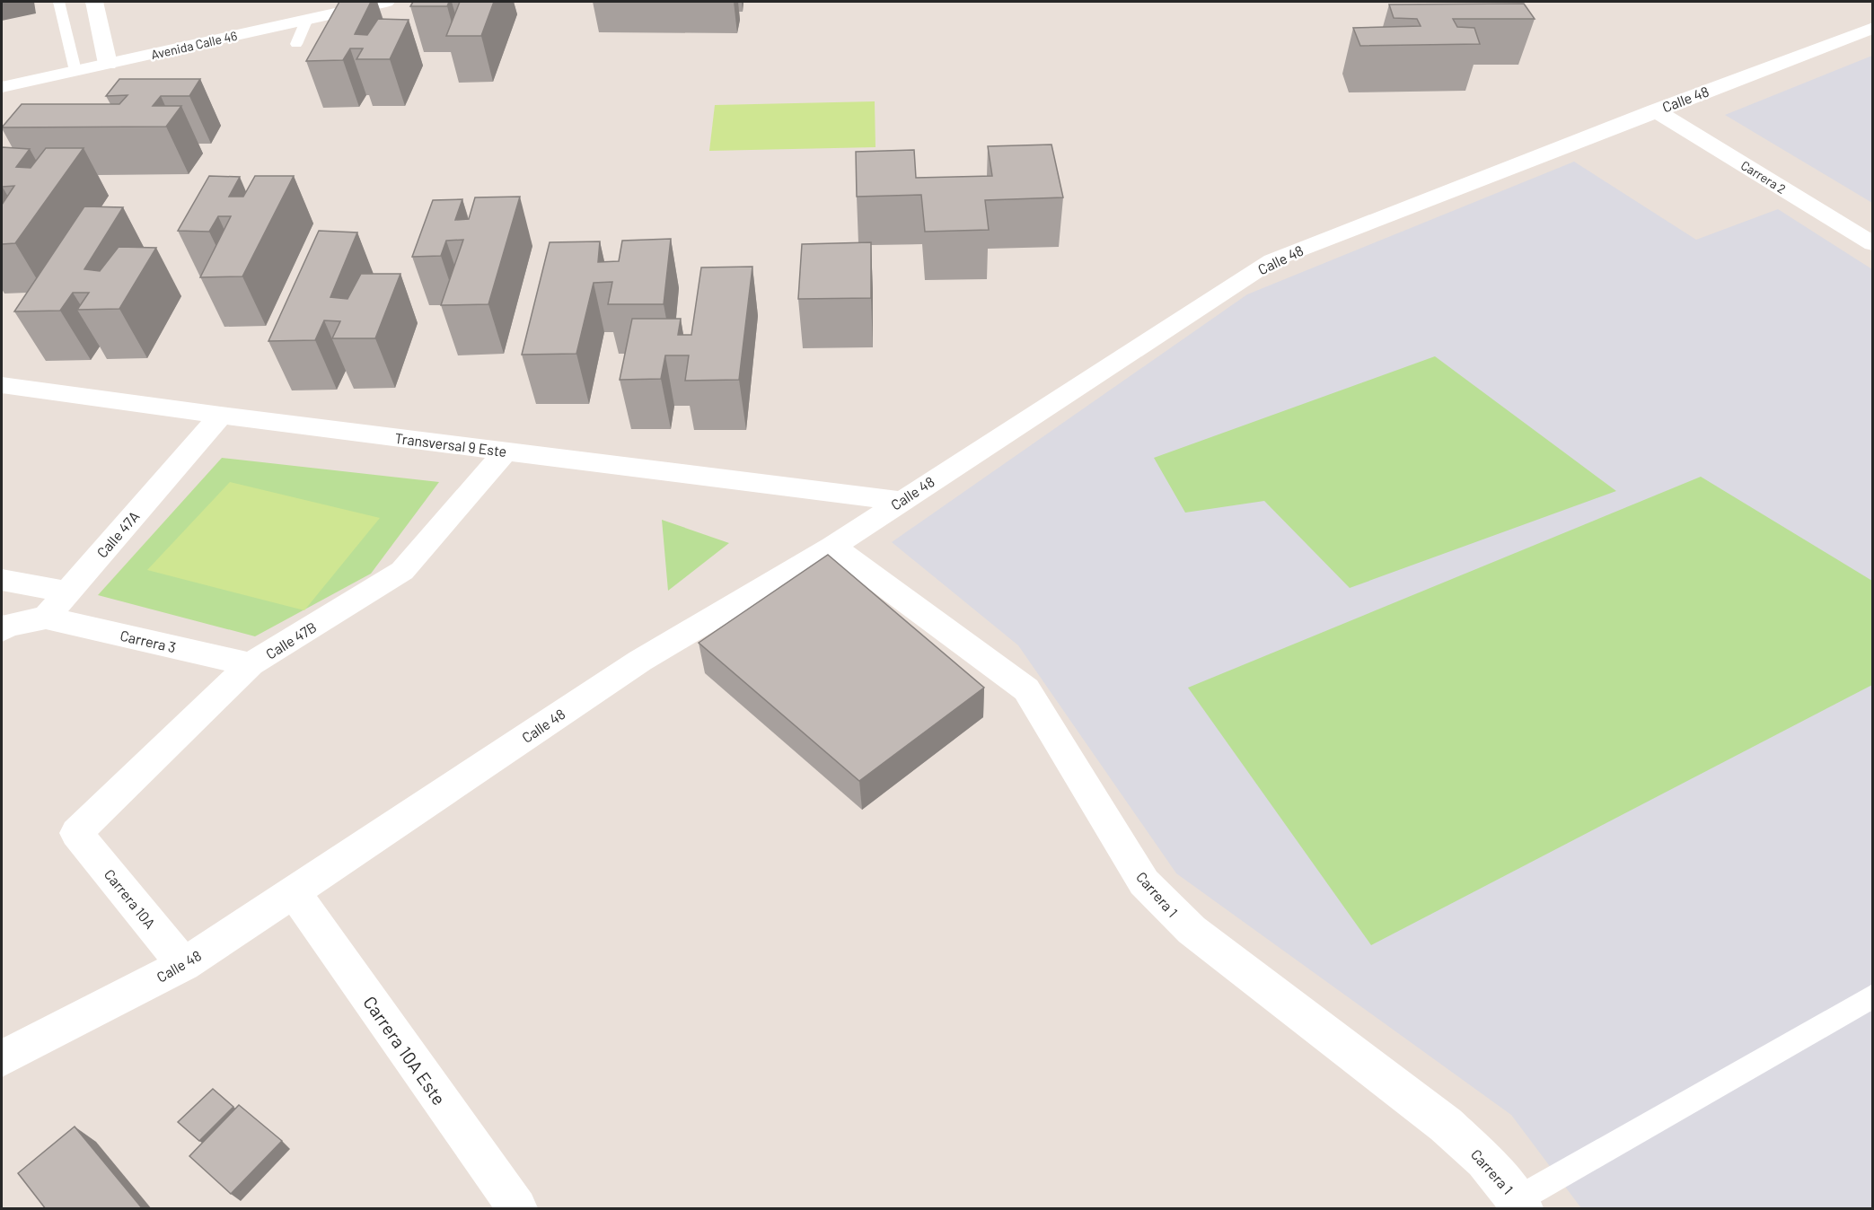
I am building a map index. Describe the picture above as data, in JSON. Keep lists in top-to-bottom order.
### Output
{
  "streets": {
    "street": [
      "Avenida Calle 46",
      "Calle 48",
      "Carrera 2",
      "Transversal 9 Este",
      "Calle 47A",
      "Calle 47B",
      "Carrera 3",
      "Carrera 1",
      "Carrera 10A",
      "Carrera 10A Este"
    ]
  },
  "crossings": [
    ["Calle 48", "Carrera 2"],
    ["Calle 48", "Transversal 9 Este"],
    ["Calle 48", "Carrera 1"],
    ["Calle 48", "Carrera 10A"],
    ["Calle 48", "Carrera 10A Este"],
    ["Transversal 9 Este", "Calle 47A"],
    ["Transversal 9 Este", "Calle 47B"],
    ["Calle 47A", "Carrera 3"],
    ["Calle 47B", "Carrera 3"],
    ["Calle 47B", "Carrera 10A"]
  ]
}
